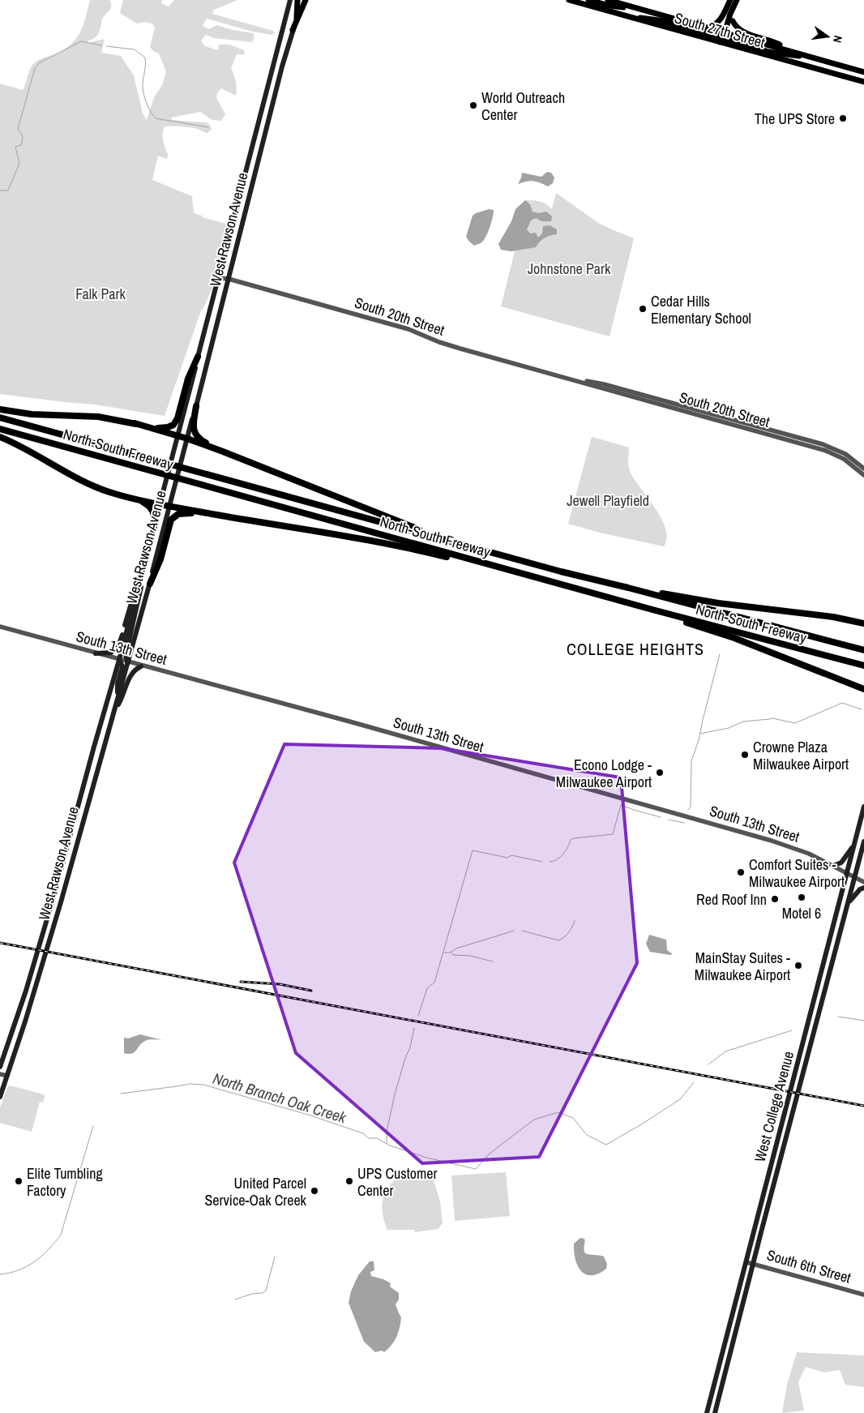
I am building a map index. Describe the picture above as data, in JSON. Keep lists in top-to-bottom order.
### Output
{
  "streets": {
    "highway": ["North-South Freeway"],
    "main road": ["South 27th Street", "West Rawson Avenue", "West College Avenue"],
    "street": ["South 20th Street", "South 13th Street", "South 6th Street"]
  },
  "crossings": [
    ["West Rawson Avenue", "South 20th Street"],
    ["West Rawson Avenue", "South 13th Street"],
    ["South 13th Street", "West College Avenue"],
    ["West College Avenue", "South 6th Street"]
  ],
  "districts": ["COLLEGE HEIGHTS"],
  "water": ["North Branch Oak Creek"],
  "parks": ["Johnstone Park", "Falk Park", "Jewell Playfield"],
  "places": [
    "World Outreach Center",
    "The UPS Store",
    "Cedar Hills Elementary School",
    "Crowne Plaza Milwaukee Airport",
    "Econo Lodge - Milwaukee Airport",
    "Comfort Suites - Milwaukee Airport",
    "Motel 6",
    "Red Roof Inn",
    "MainStay Suites - Milwaukee Airport",
    "Elite Tumbling Factory",
    "UPS Customer Center",
    "United Parcel Service-Oak Creek"
  ],
  "north": "right"
}
